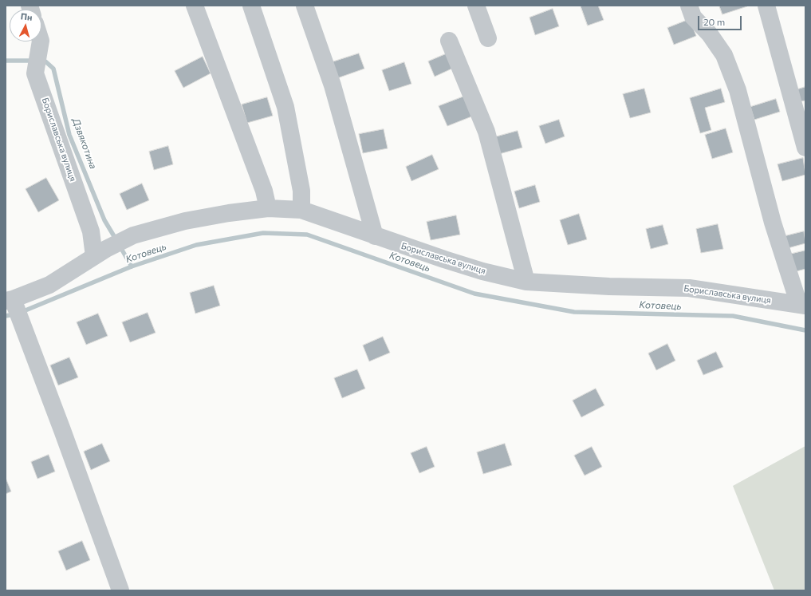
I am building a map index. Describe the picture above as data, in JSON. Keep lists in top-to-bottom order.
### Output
{
  "streets": {
    "street": ["Бориславська вулиця"]
  },
  "water": ["Дзвякотина", "Котовець"],
  "scale_bar": "20 m",
  "north": "top"
}
